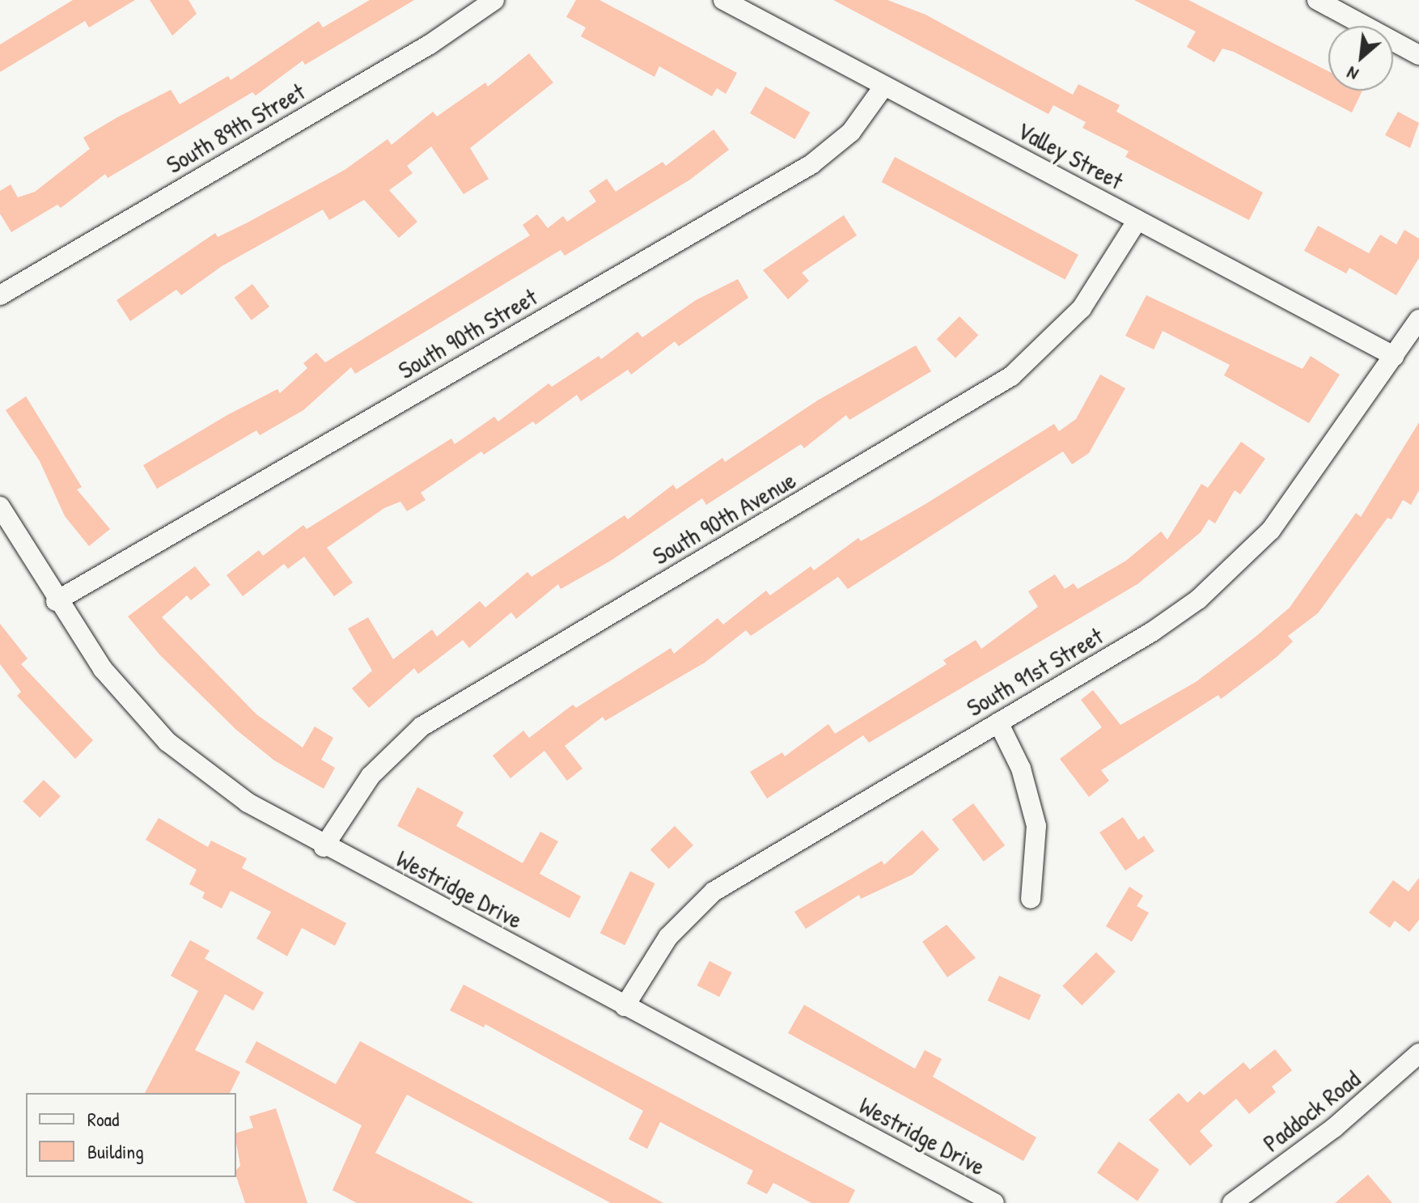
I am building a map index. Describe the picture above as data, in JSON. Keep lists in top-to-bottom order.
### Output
{
  "streets": {
    "street": [
      "South 89th Street",
      "Valley Street",
      "South 90th Street",
      "South 90th Avenue",
      "South 91st Street",
      "Westridge Drive",
      "Paddock Road"
    ]
  },
  "crossings": [
    ["Valley Street", "South 90th Street"],
    ["Valley Street", "South 90th Avenue"],
    ["Valley Street", "South 91st Street"],
    ["South 90th Street", "Westridge Drive"],
    ["South 90th Avenue", "Westridge Drive"],
    ["South 91st Street", "Westridge Drive"]
  ],
  "legend": ["Road", "Building"],
  "north": "bottom left"
}
